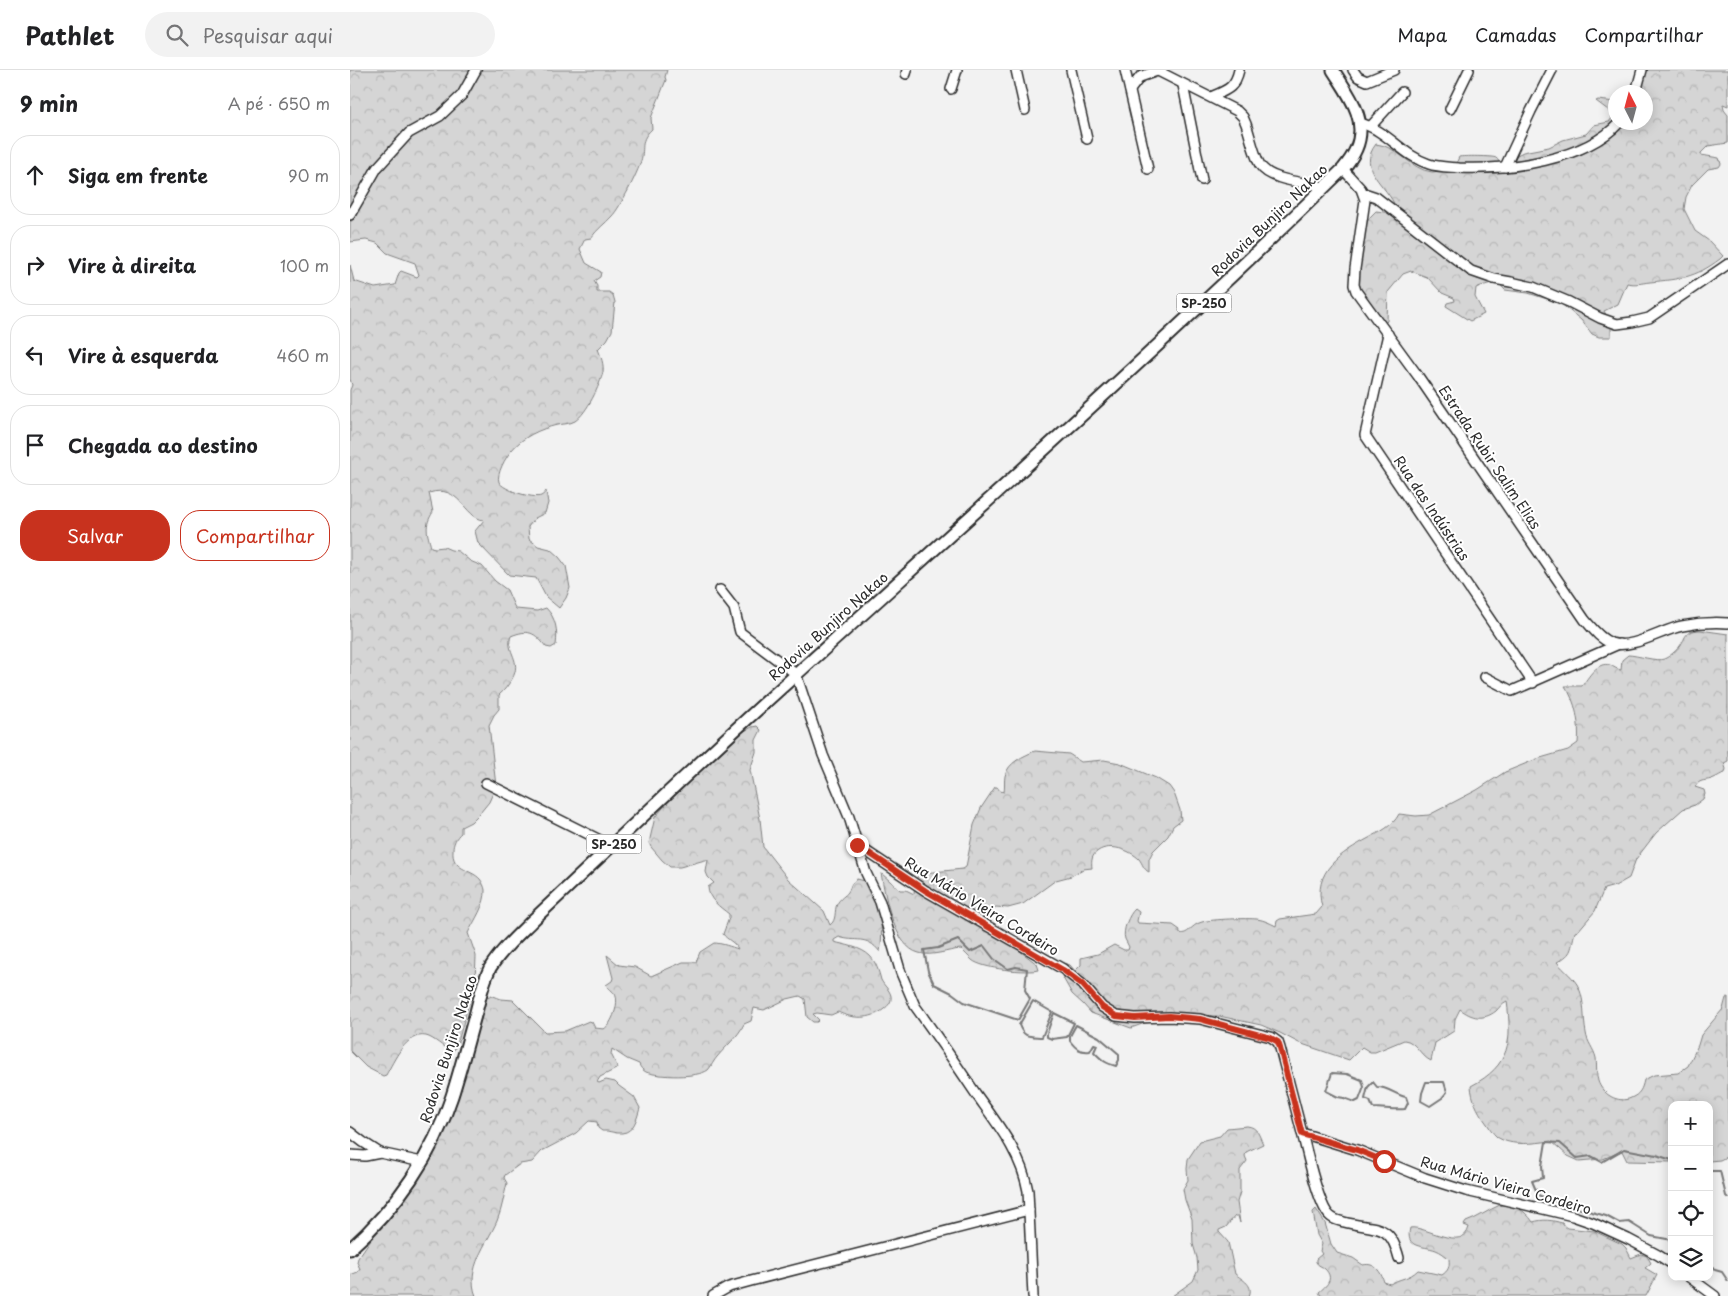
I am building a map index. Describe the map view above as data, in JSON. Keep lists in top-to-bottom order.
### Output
{
  "streets": {
    "main road": ["Rodovia Bunjiro Nakao", "SP-250"],
    "street": ["Estrada Rubir Salim Elias", "Rua das Indústrias", "Rua Mário Vieira Cordeiro"]
  },
  "crossings": [
    ["Estrada Rubir Salim Elias", "Rua das Indústrias"]
  ],
  "north": "top",
  "page": {
    "header": "Pathlet",
    "search": "Pesquisar aqui",
    "nav": ["Mapa", "Camadas", "Compartilhar"],
    "heading": ["9 min", "A pé · 650 m"],
    "list": [
      ["Siga em frente", "90 m"],
      ["Vire à direita", "100 m"],
      ["Vire à esquerda", "460 m"],
      "Chegada ao destino"
    ],
    "buttons": ["Salvar", "Compartilhar"],
    "map_buttons": ["+", "−"]
  }
}
